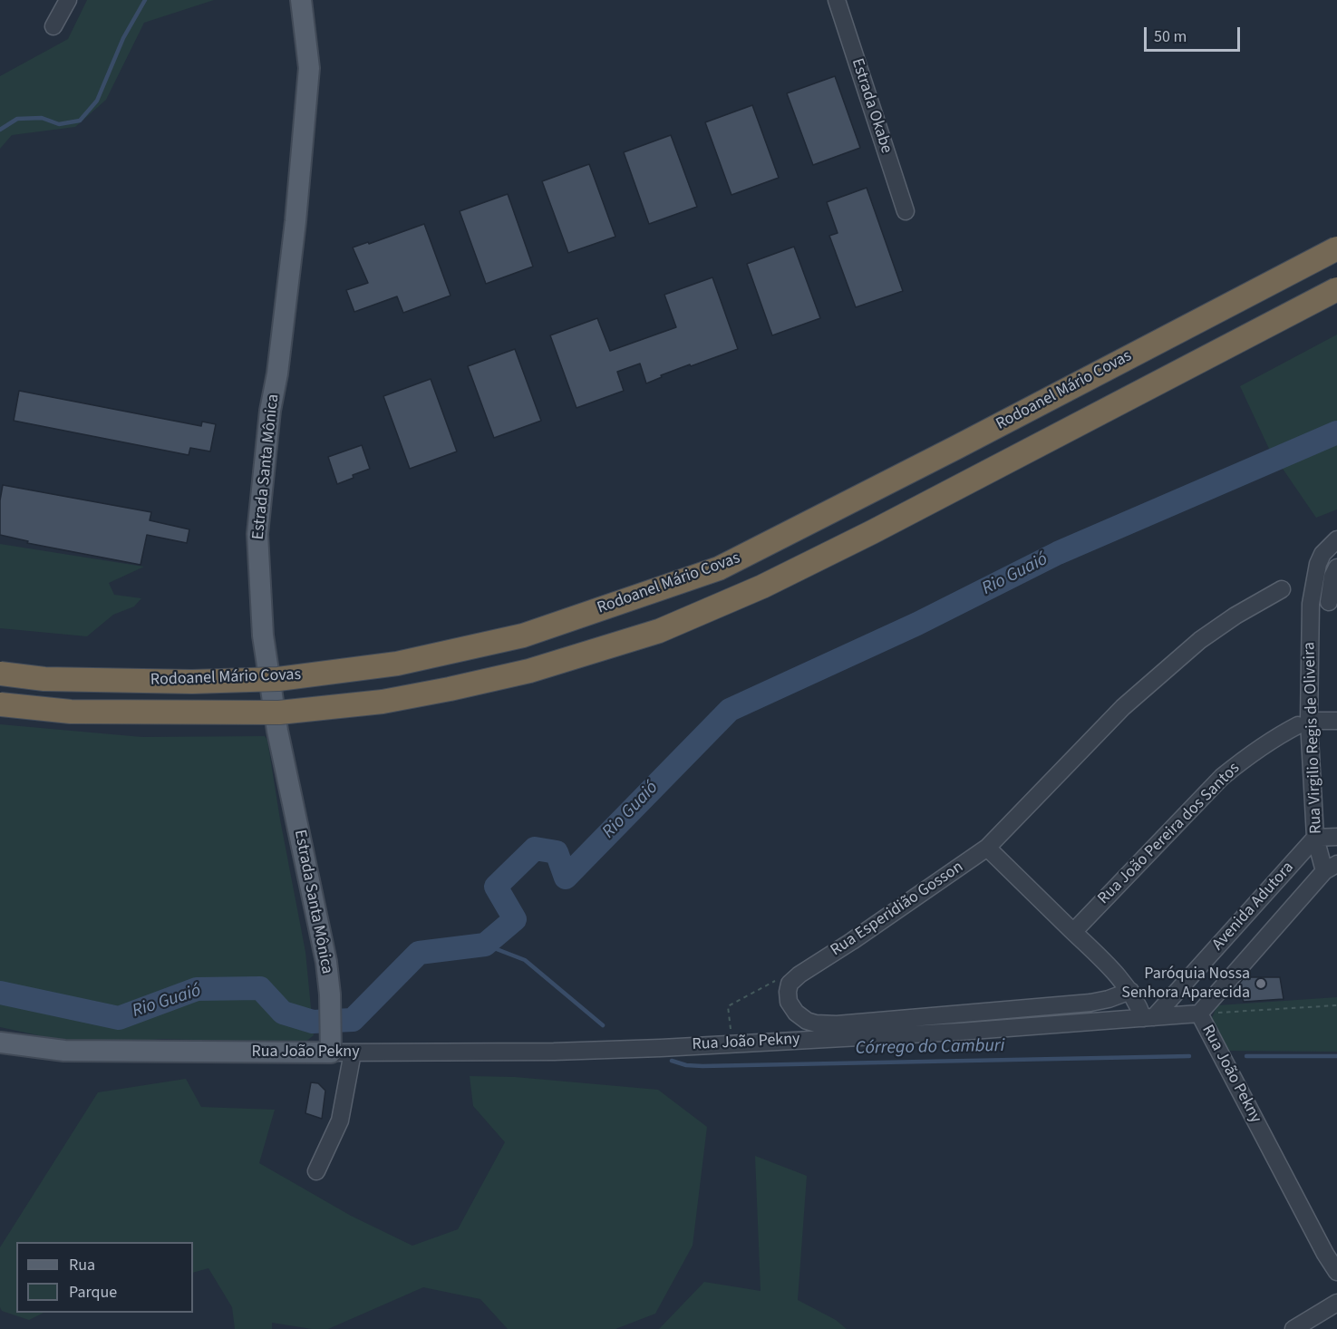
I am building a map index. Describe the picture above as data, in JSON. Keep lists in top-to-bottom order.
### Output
{
  "streets": {
    "highway": ["Rodoanel Mário Covas"],
    "main road": ["Estrada Santa Mônica", "Rua João Pekny"],
    "street": [
      "Estrada Okabe",
      "Rua Virgilio Regis de Oliveira",
      "Rua João Pereira dos Santos",
      "Avenida Adutora",
      "Rua Esperidião Gosson"
    ]
  },
  "crossings": [
    ["Estrada Santa Mônica", "Rua João Pekny"],
    ["Rua Virgilio Regis de Oliveira", "Rua João Pereira dos Santos"],
    ["Rua Virgilio Regis de Oliveira", "Avenida Adutora"],
    ["Avenida Adutora", "Rua João Pekny"]
  ],
  "water": ["Rio Guaió", "Córrego do Camburi"],
  "places": ["Paróquia Nossa Senhora Aparecida"],
  "legend": ["Rua", "Parque"],
  "scale_bar": "50 m"
}
